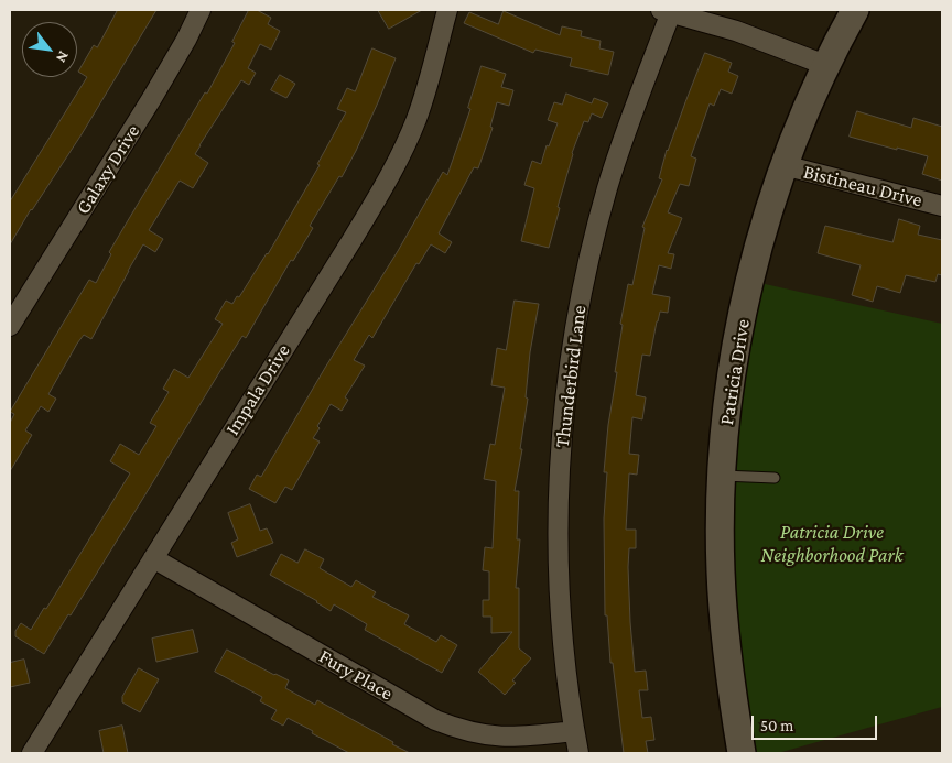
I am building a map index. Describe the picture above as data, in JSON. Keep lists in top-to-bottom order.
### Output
{
  "streets": {
    "street": [
      "Galaxy Drive",
      "Bistineau Drive",
      "Patricia Drive",
      "Thunderbird Lane",
      "Impala Drive",
      "Fury Place"
    ]
  },
  "crossings": [
    ["Bistineau Drive", "Patricia Drive"],
    ["Thunderbird Lane", "Fury Place"],
    ["Impala Drive", "Fury Place"]
  ],
  "parks": ["Patricia Drive Neighborhood Park"],
  "scale_bar": "50 m",
  "north": "bottom right"
}
